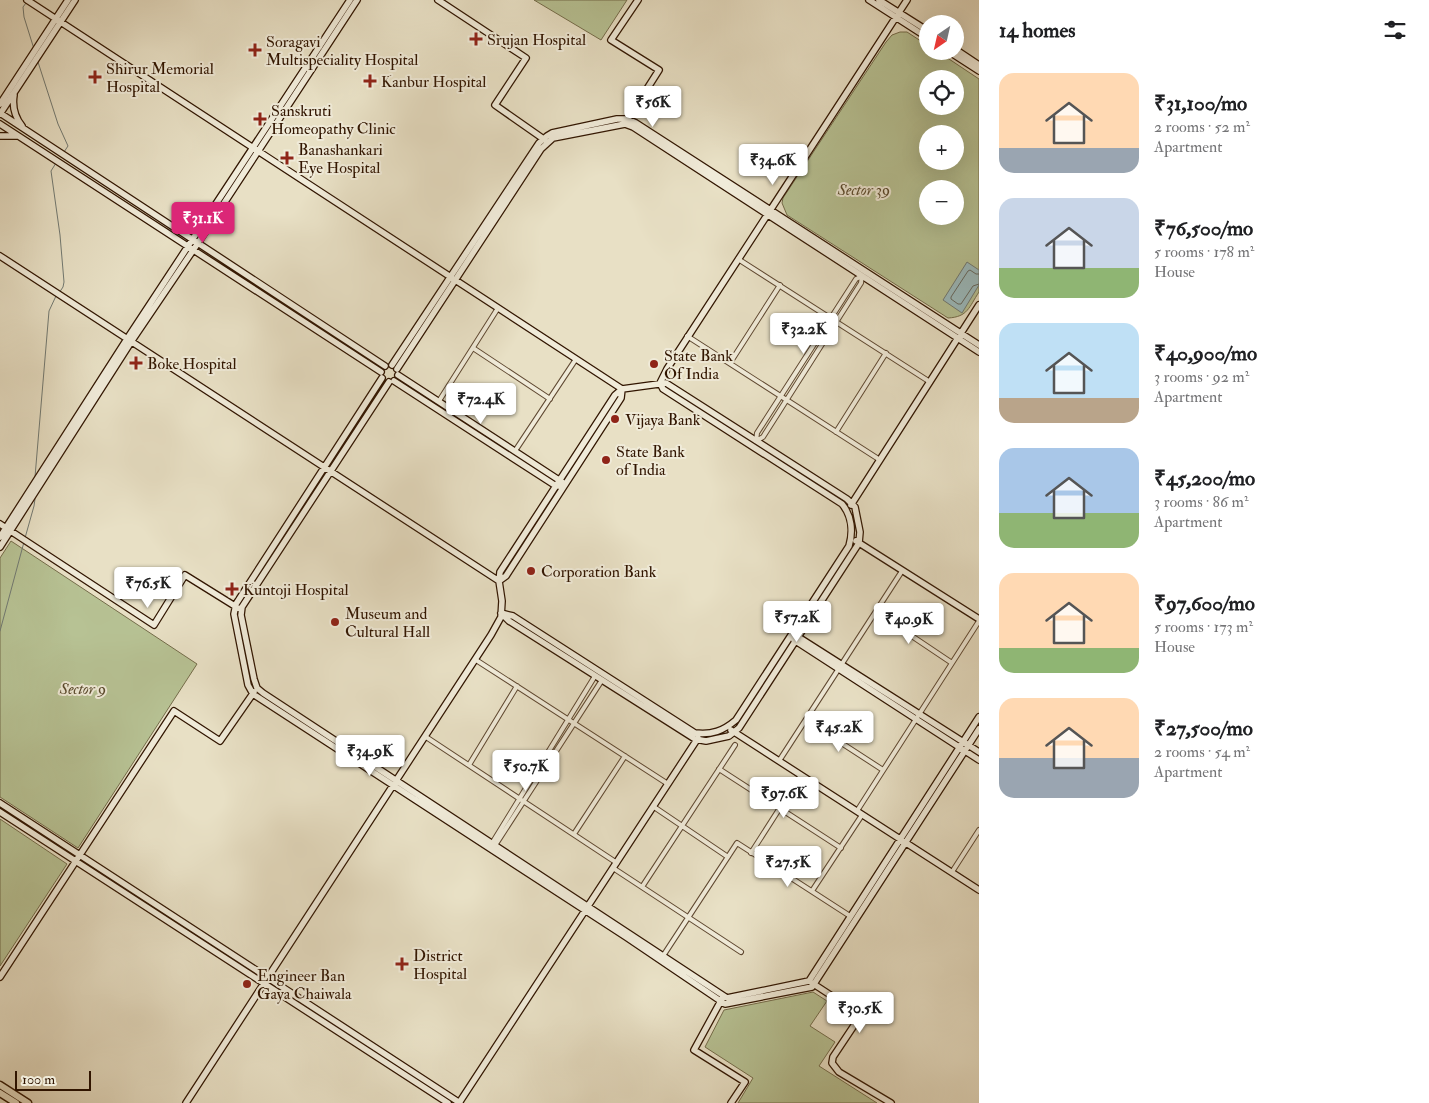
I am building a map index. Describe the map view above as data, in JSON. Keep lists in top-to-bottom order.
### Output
{
  "parks": ["Sector 39", "Sector 9"],
  "places": {
    "health": [
      "Srujan Hospital",
      "Soragavi Multispeciality Hospital",
      "Shirur Memorial Hospital",
      "Kanbur Hospital",
      "Sanskruti Homeopathy Clinic",
      "Banashankari Eye Hospital",
      "Boke Hospital",
      "Kuntoji Hospital",
      "District Hospital"
    ],
    "other": [
      "State Bank Of India",
      "Vijaya Bank",
      "State Bank of India",
      "Corporation Bank",
      "Museum and Cultural Hall",
      "Engineer Ban Gaya Chaiwala"
    ]
  },
  "scale_bar": "100 m",
  "north": "bottom left",
  "page": {
    "heading": "14 homes",
    "map_buttons": ["+", "−"],
    "list": [
      {
        "name": "₹31,100/mo",
        "note": "2 rooms · 52 m² · Apartment"
      },
      {
        "name": "₹76,500/mo",
        "note": "5 rooms · 178 m² · House"
      },
      {
        "name": "₹40,900/mo",
        "note": "3 rooms · 92 m² · Apartment"
      },
      {
        "name": "₹45,200/mo",
        "note": "3 rooms · 86 m² · Apartment"
      },
      {
        "name": "₹97,600/mo",
        "note": "5 rooms · 173 m² · House"
      },
      {
        "name": "₹27,500/mo",
        "note": "2 rooms · 54 m² · Apartment"
      }
    ],
    "price": [
      "₹56K",
      "₹34.6K",
      "₹31.1K",
      "₹32.2K",
      "₹72.4K",
      "₹76.5K",
      "₹57.2K",
      "₹40.9K",
      "₹45.2K",
      "₹34.9K",
      "₹50.7K",
      "₹97.6K",
      "₹27.5K",
      "₹30.5K"
    ],
    "scale": "100 m"
  }
}
